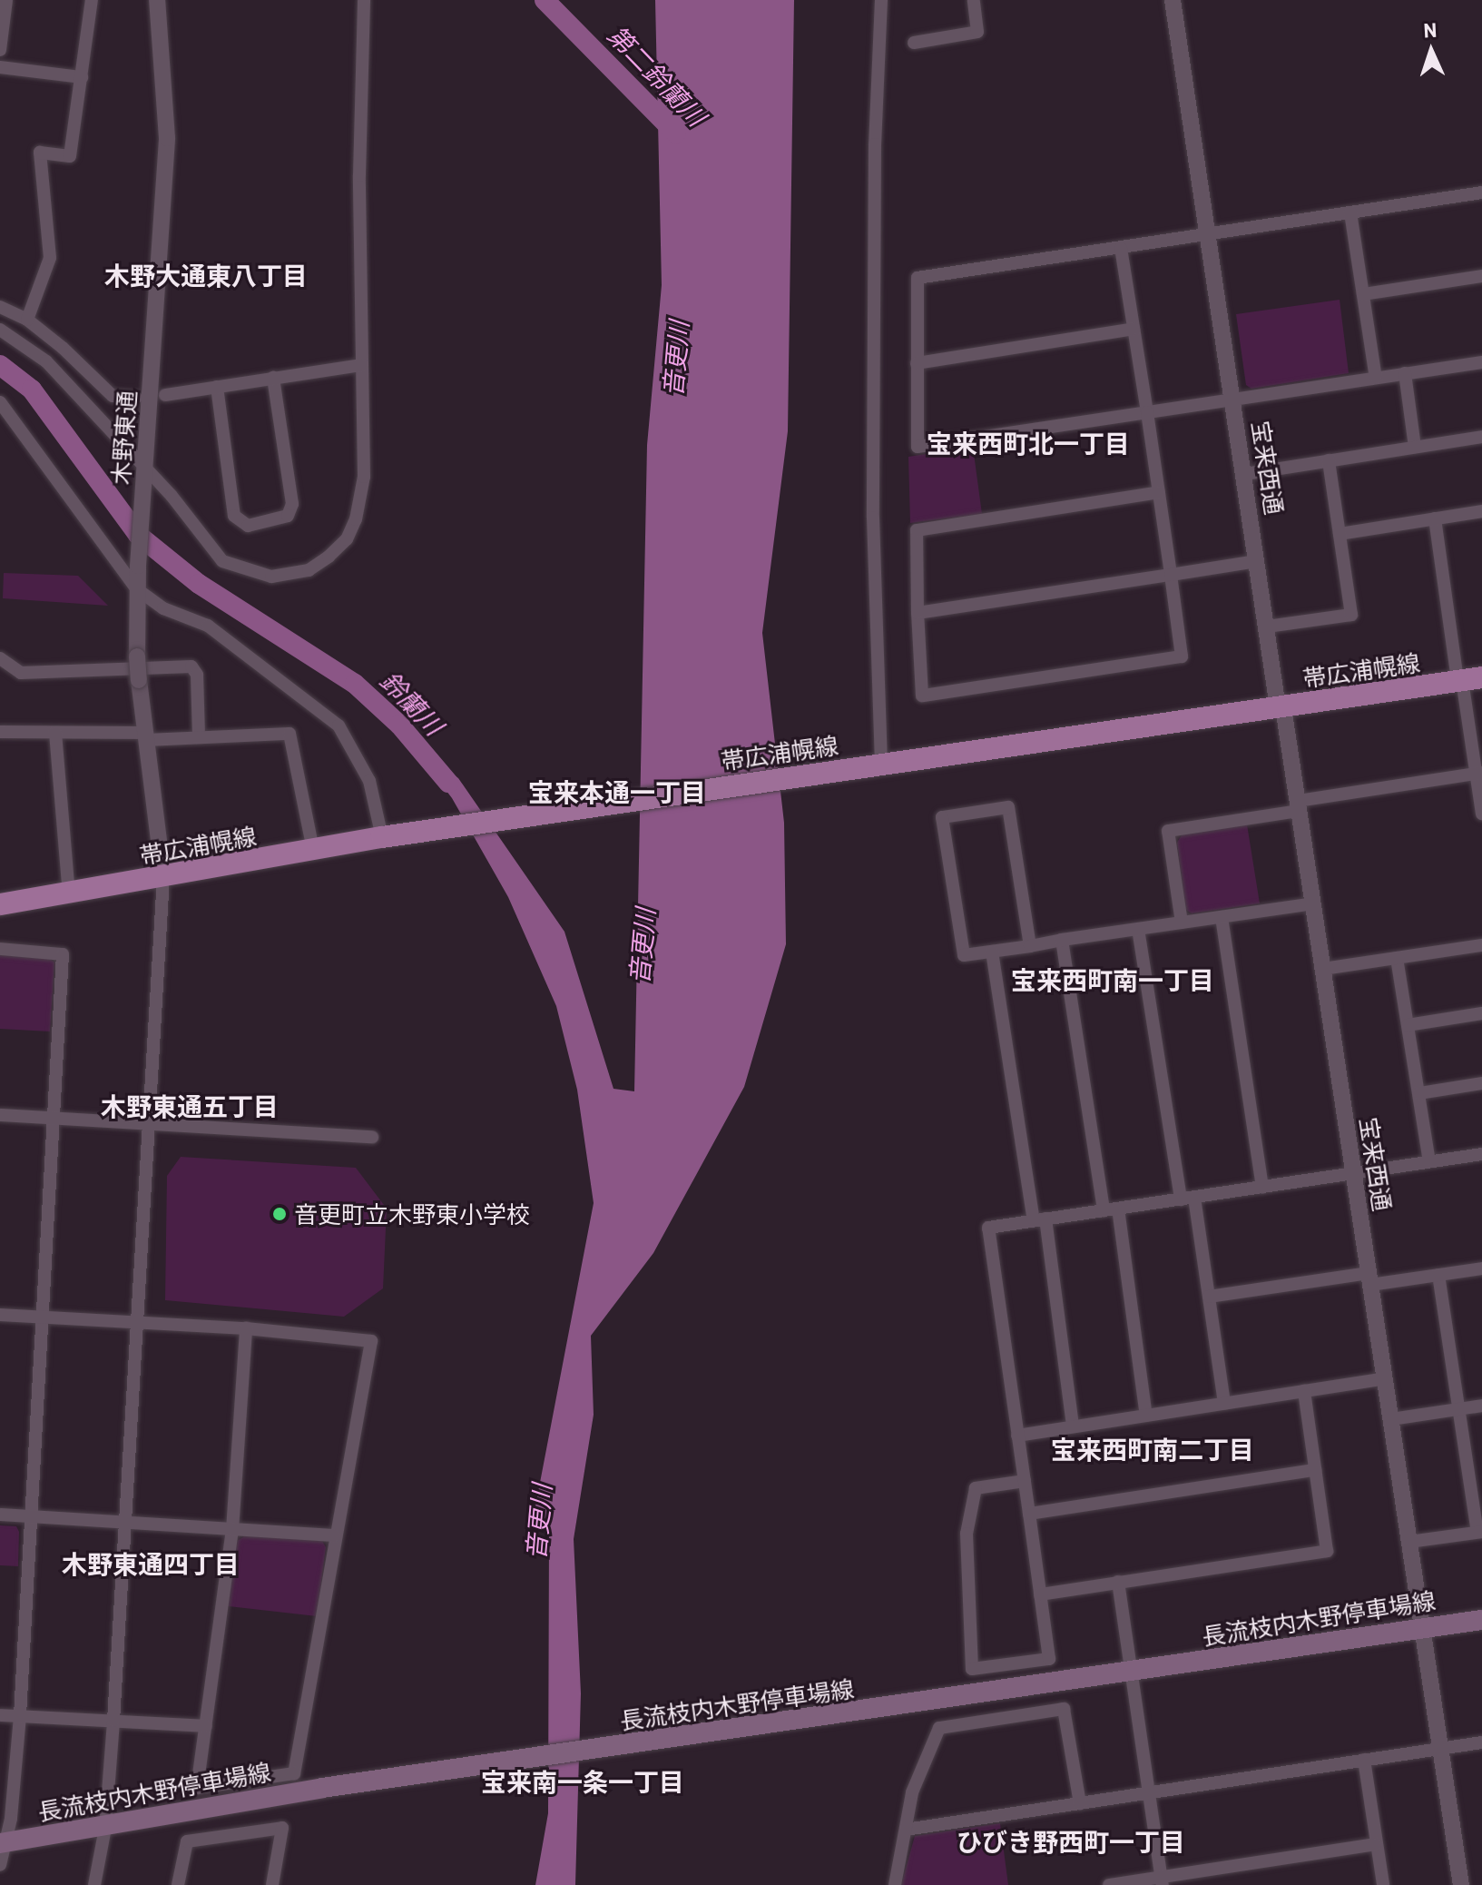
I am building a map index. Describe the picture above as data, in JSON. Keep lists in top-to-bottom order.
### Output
{
  "streets": {
    "main road": ["帯広浦幌線", "長流枝内木野停車場線"],
    "street": ["木野東通", "宝来西通"]
  },
  "crossings": [
    ["木野東通", "帯広浦幌線"],
    ["宝来西通", "帯広浦幌線"],
    ["宝来西通", "長流枝内木野停車場線"]
  ],
  "districts": [
    "木野大通東八丁目",
    "宝来西町北一丁目",
    "宝来本通一丁目",
    "宝来西町南一丁目",
    "木野東通五丁目",
    "宝来西町南二丁目",
    "木野東通四丁目",
    "宝来南一条一丁目",
    "ひびき野西町一丁目"
  ],
  "water": ["第二鈴蘭川", "音更川", "鈴蘭川"],
  "places": ["音更町立木野東小学校"],
  "north": "top"
}
